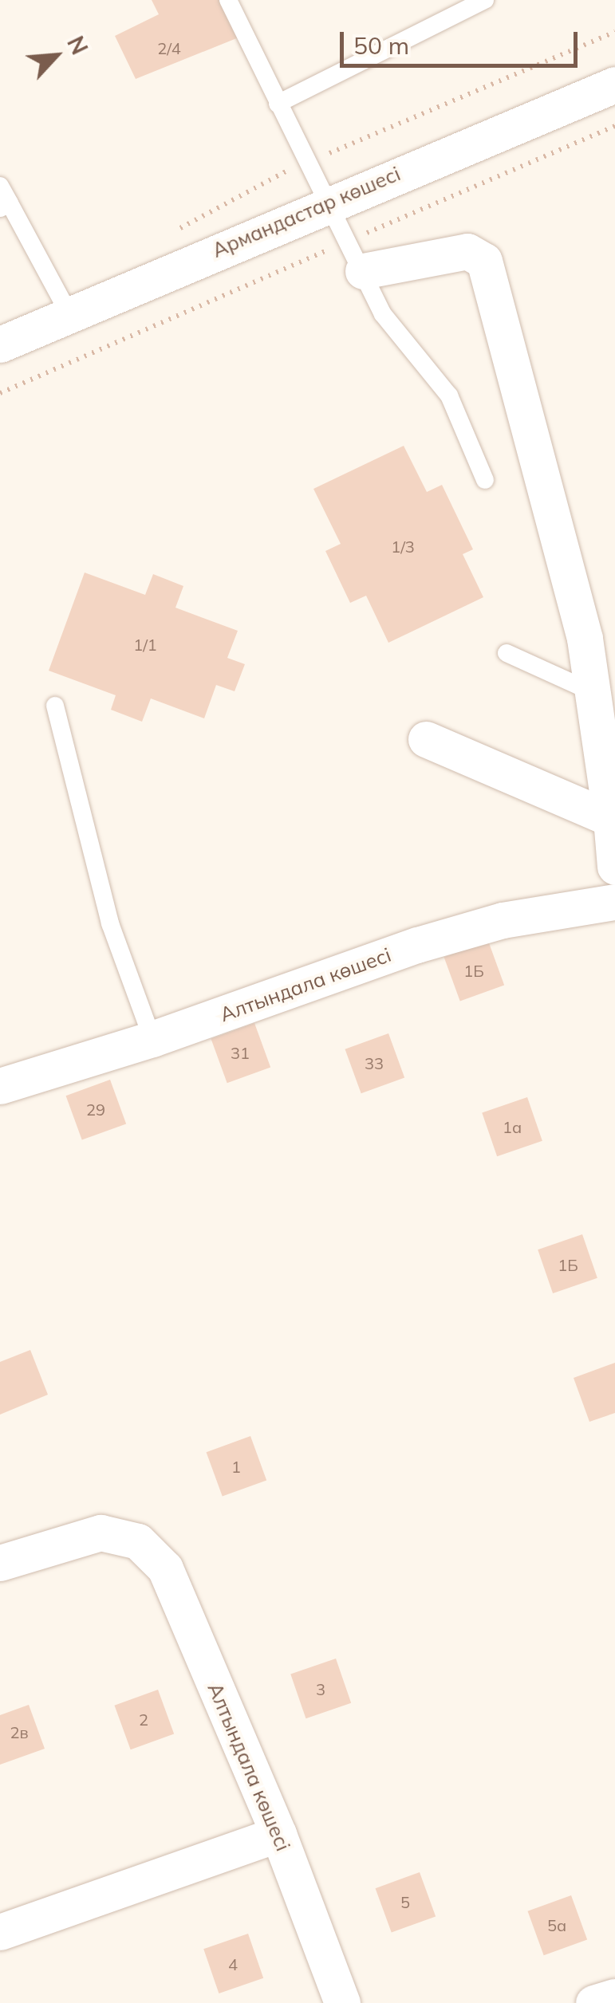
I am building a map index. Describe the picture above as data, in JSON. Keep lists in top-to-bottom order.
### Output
{
  "streets": {
    "street": ["Армандастар көшесі", "Алтындала көшесі"]
  },
  "house_numbers": [
    "2/4",
    "1/3",
    "1/1",
    "1Б",
    "31",
    "33",
    "29",
    "1а",
    "1Б",
    "1",
    "3",
    "2",
    "2в",
    "5",
    "5а",
    "4"
  ],
  "scale_bar": "50 m",
  "north": "top right"
}
